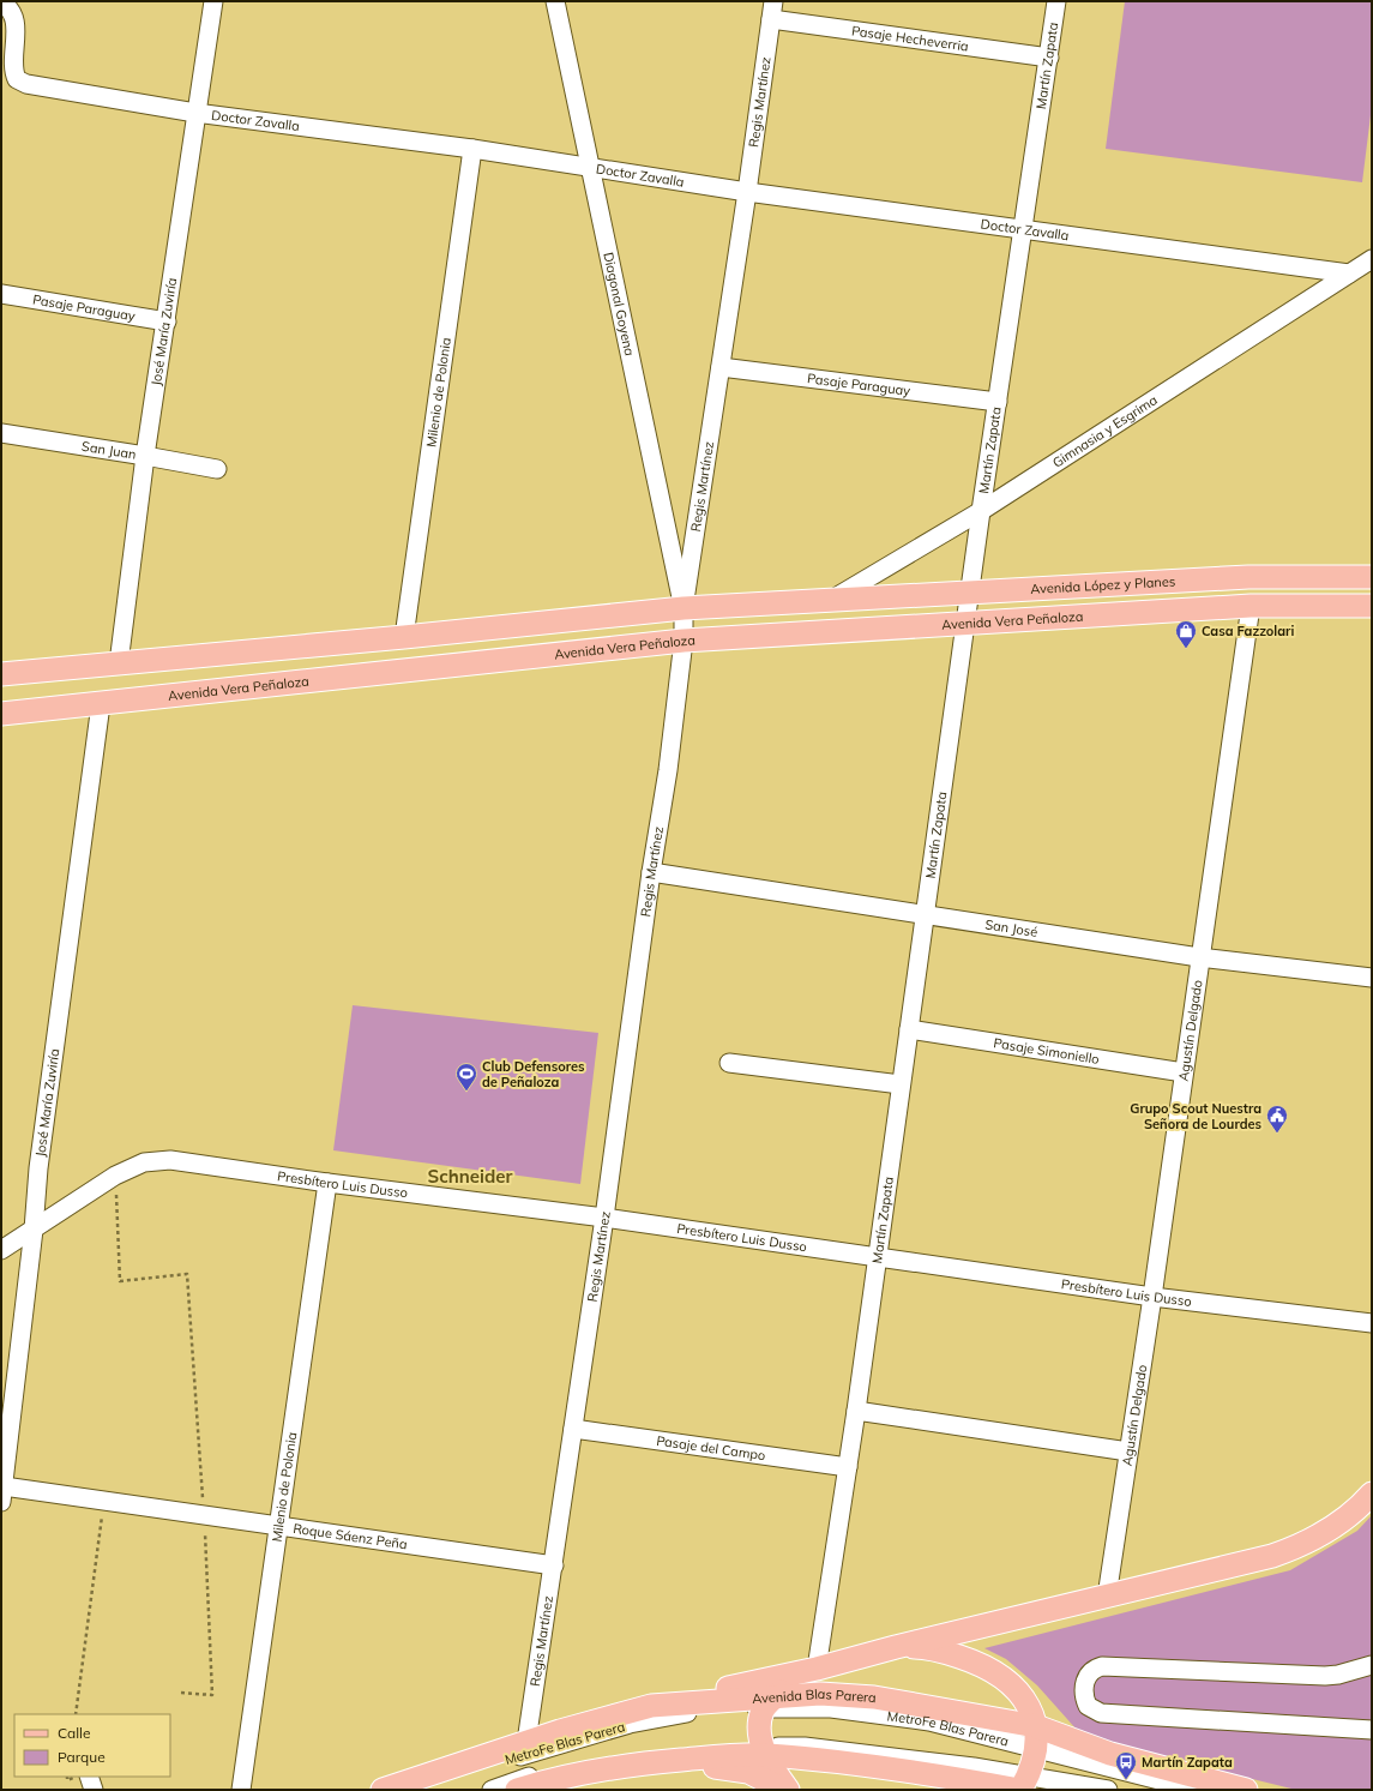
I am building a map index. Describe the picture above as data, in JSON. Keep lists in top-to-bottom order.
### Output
{
  "streets": {
    "main road": ["Avenida López y Planes", "Avenida Vera Peñaloza", "Avenida Blas Parera"],
    "street": [
      "Pasaje Hecheverria",
      "Martín Zapata",
      "Regis Martínez",
      "Doctor Zavalla",
      "Diagonal Goyena",
      "Pasaje Paraguay",
      "José María Zuviría",
      "Milenio de Polonia",
      "Gimnasia y Esgrima",
      "San Juan",
      "San José",
      "Agustín Delgado",
      "Pasaje Simoniello",
      "Presbítero Luis Dusso",
      "Pasaje del Campo",
      "Roque Sáenz Peña",
      "MetroFe Blas Parera"
    ]
  },
  "crossings": [
    ["Pasaje Hecheverria", "Martín Zapata"],
    ["Pasaje Hecheverria", "Regis Martínez"],
    ["Martín Zapata", "Doctor Zavalla"],
    ["Martín Zapata", "Pasaje Paraguay"],
    ["Martín Zapata", "Gimnasia y Esgrima"],
    ["Martín Zapata", "Avenida López y Planes"],
    ["Martín Zapata", "Avenida Vera Peñaloza"],
    ["Martín Zapata", "San José"],
    ["Martín Zapata", "Pasaje Simoniello"],
    ["Martín Zapata", "Presbítero Luis Dusso"],
    ["Martín Zapata", "Pasaje del Campo"],
    ["Regis Martínez", "Doctor Zavalla"],
    ["Regis Martínez", "Diagonal Goyena"],
    ["Regis Martínez", "Pasaje Paraguay"],
    ["Regis Martínez", "Avenida Vera Peñaloza"],
    ["Regis Martínez", "San José"],
    ["Regis Martínez", "Presbítero Luis Dusso"],
    ["Regis Martínez", "Pasaje del Campo"],
    ["Regis Martínez", "Roque Sáenz Peña"],
    ["Regis Martínez", "Avenida Blas Parera"],
    ["Doctor Zavalla", "Diagonal Goyena"],
    ["Doctor Zavalla", "José María Zuviría"],
    ["Doctor Zavalla", "Milenio de Polonia"],
    ["Doctor Zavalla", "Gimnasia y Esgrima"],
    ["Pasaje Paraguay", "José María Zuviría"],
    ["José María Zuviría", "San Juan"],
    ["José María Zuviría", "Avenida Vera Peñaloza"],
    ["José María Zuviría", "Presbítero Luis Dusso"],
    ["José María Zuviría", "Roque Sáenz Peña"],
    ["Milenio de Polonia", "Presbítero Luis Dusso"],
    ["Milenio de Polonia", "Roque Sáenz Peña"],
    ["Gimnasia y Esgrima", "Avenida López y Planes"],
    ["Avenida Vera Peñaloza", "Agustín Delgado"],
    ["San José", "Agustín Delgado"],
    ["Agustín Delgado", "Pasaje Simoniello"],
    ["Agustín Delgado", "Presbítero Luis Dusso"],
    ["Avenida Blas Parera", "MetroFe Blas Parera"]
  ],
  "districts": ["Schneider"],
  "places": {
    "shop": ["Casa Fazzolari"],
    "sports": ["Club Defensores de Peñaloza"],
    "public building": ["Grupo Scout Nuestra Señora de Lourdes"],
    "bus stop": ["Martín Zapata"]
  },
  "legend": ["Calle", "Parque"]
}
